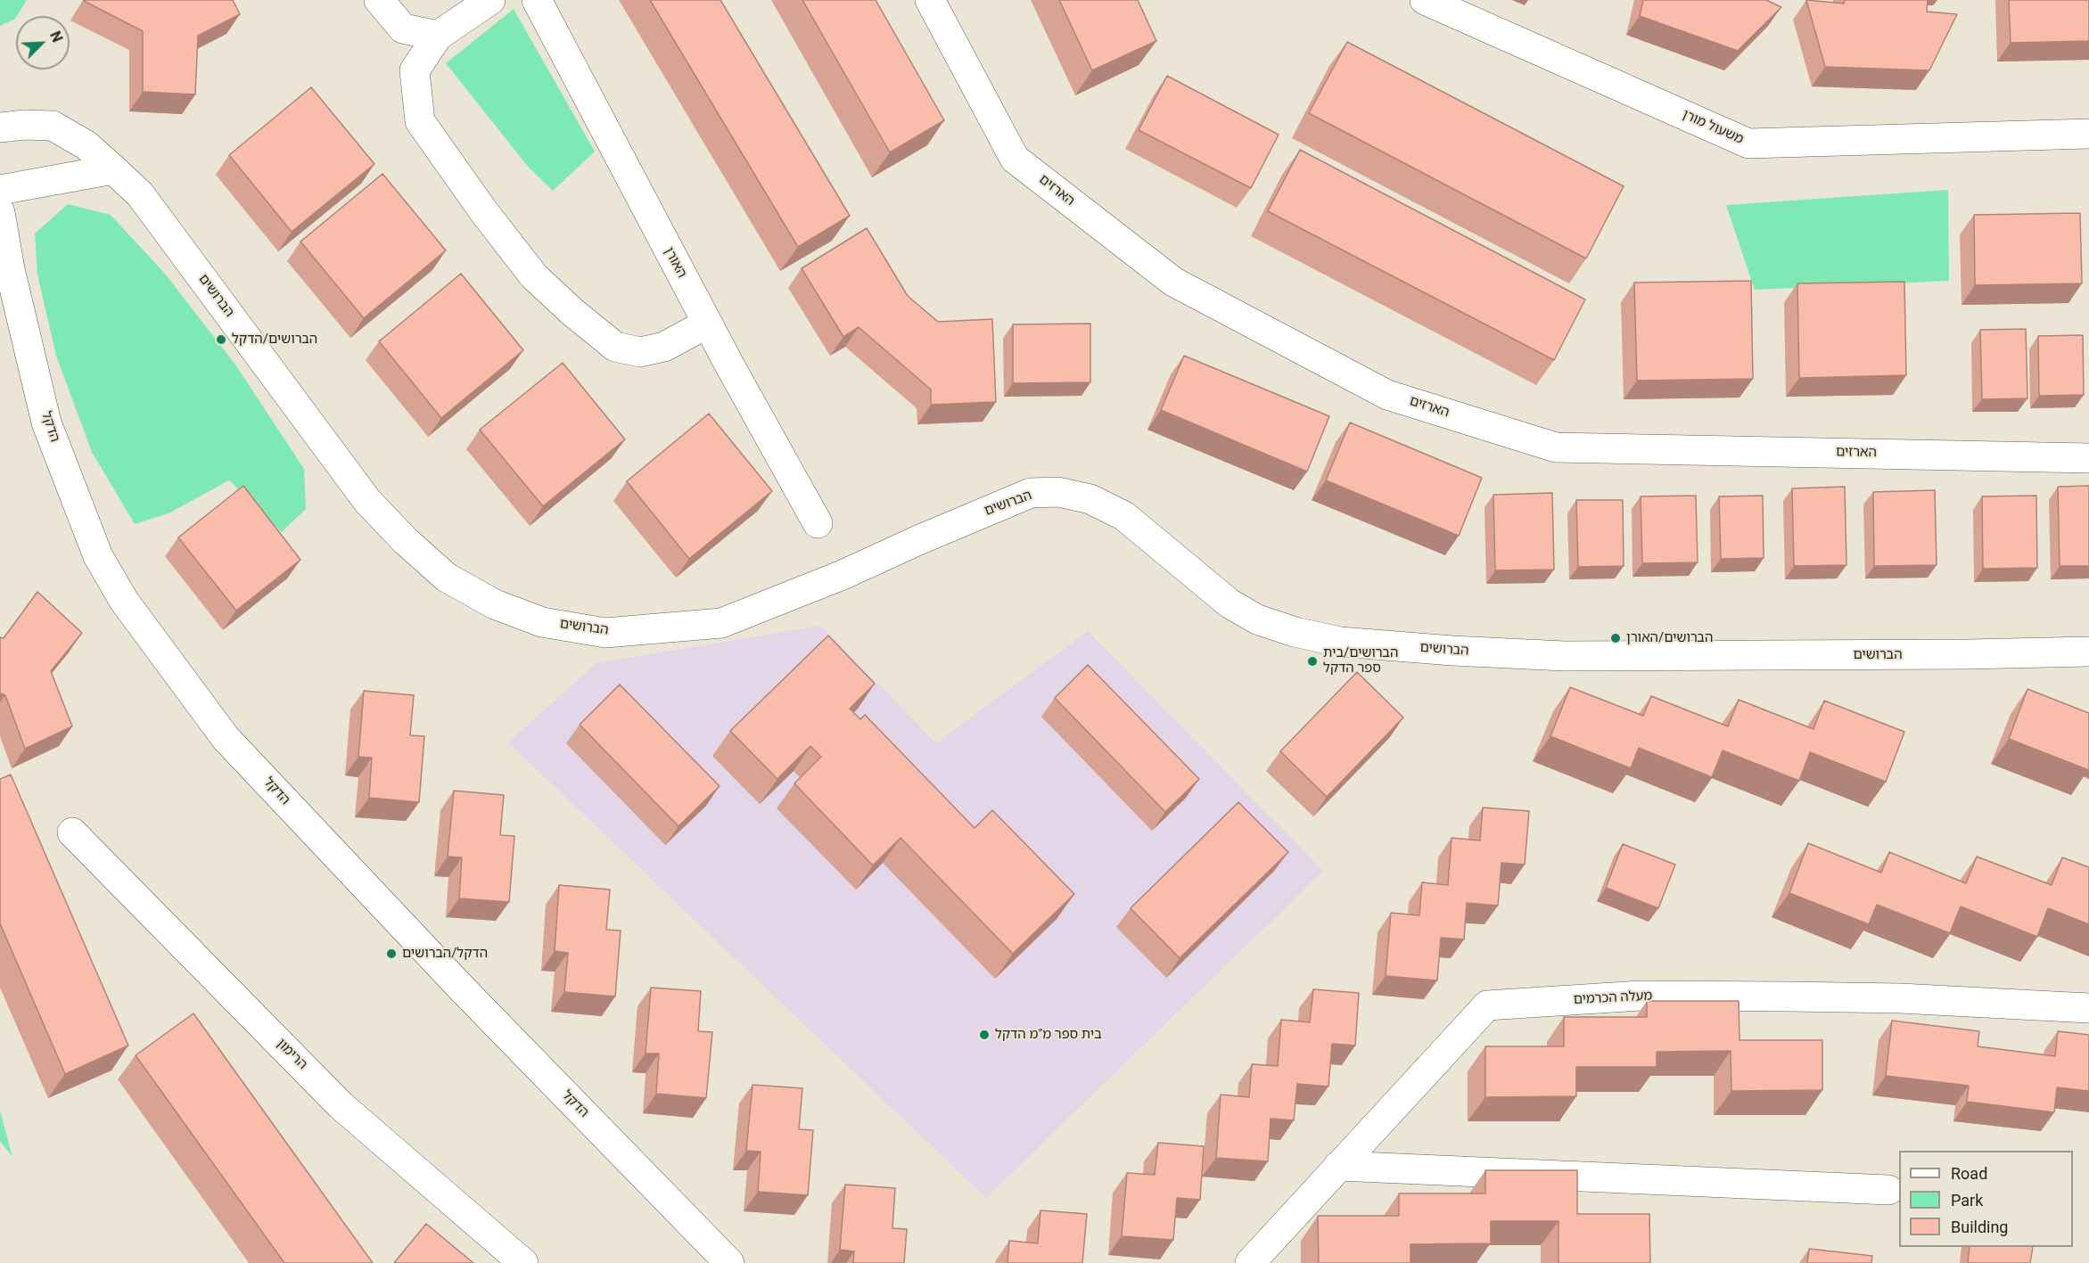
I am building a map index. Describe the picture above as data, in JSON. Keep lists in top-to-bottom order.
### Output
{
  "streets": {
    "street": [
      "משעול מורן",
      "הארזים",
      "האורן",
      "הברושים",
      "הדקל",
      "מעלה הכרמים",
      "הרימון"
    ]
  },
  "places": [
    "הברושים/הדקל",
    "הברושים/האורן",
    "הברושים/בית ספר הדקל",
    "הדקל/הברושים",
    "בית ספר מ\"מ הדקל"
  ],
  "legend": ["Road", "Park", "Building"],
  "north": "top right"
}
